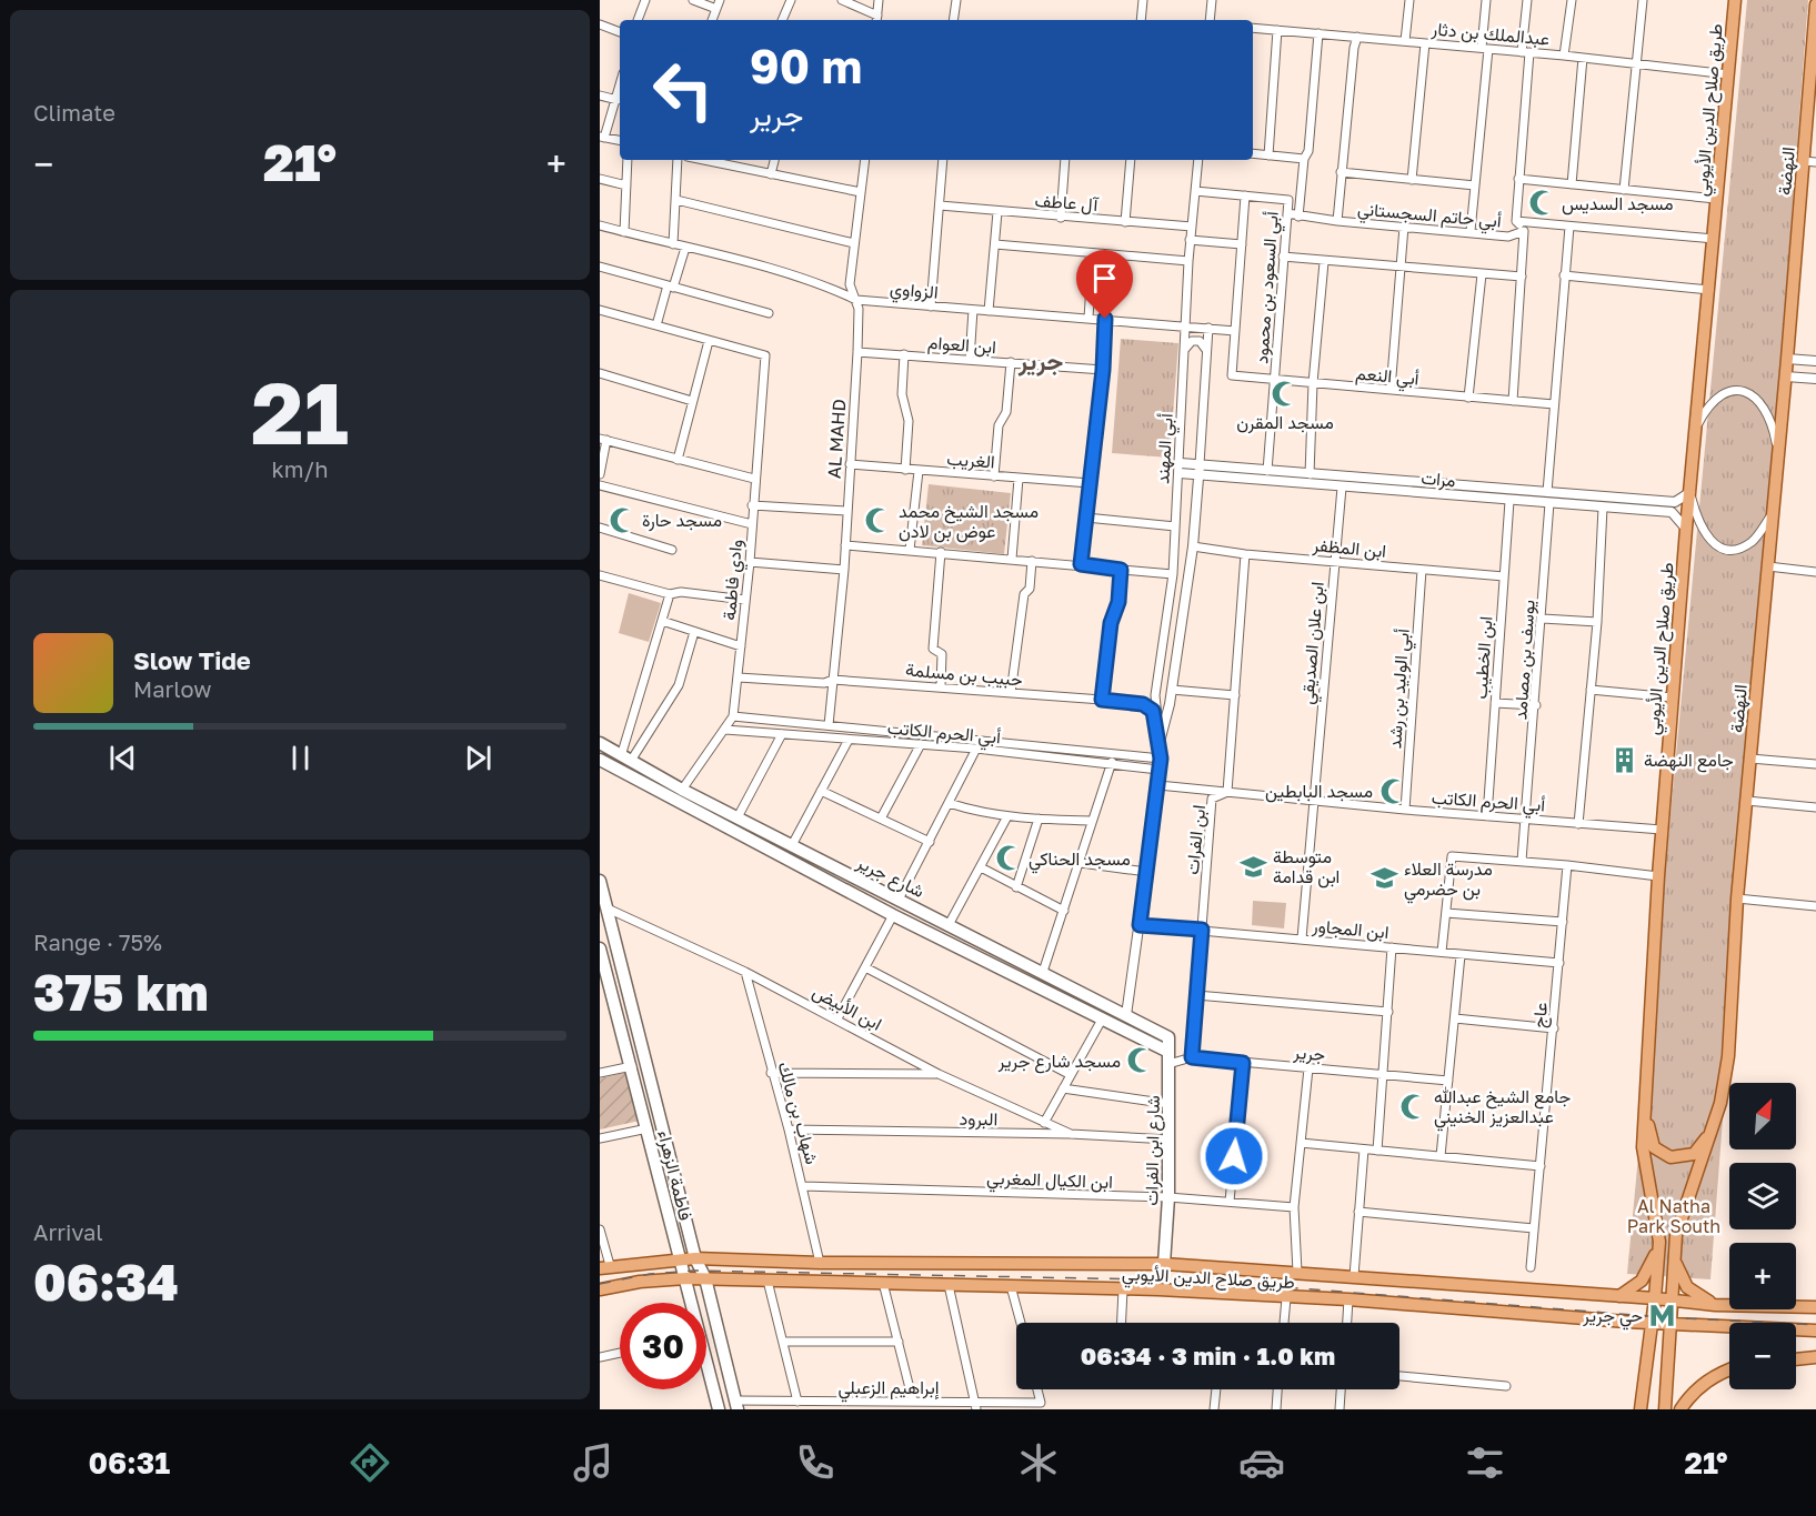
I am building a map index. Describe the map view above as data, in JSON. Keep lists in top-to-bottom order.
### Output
{
  "streets": {
    "main road": [
      "طريق صلاح الدين الأيوبي",
      "النهضة",
      "شارع جرير",
      "شارع ابن الفرات",
      "فاطمة الزهراء"
    ],
    "street": [
      "عبدالملك بن دثار",
      "آل عاطف",
      "أبي حاتم السجستاني",
      "أبي السعود بن محمود",
      "الزواوي",
      "ابن العوام",
      "أبي النعم",
      "AL MAHD",
      "أبي المهند",
      "الغريب",
      "مرات",
      "ابن المظفر",
      "وادي فاطمة",
      "ابن علان الصديقي",
      "ابن الخطيب",
      "يوسف بن مصامد",
      "حبيب بن مسلمة",
      "أبي الوليد بن رشد",
      "أبي الحرم الكاتب",
      "ابن الفرات",
      "ابن المجاور",
      "ابن الأبيض",
      "عاج",
      "جرير",
      "شهاب بن مالك",
      "البرود",
      "ابن الكيال المغربي",
      "إبراهيم الزعبلي"
    ]
  },
  "crossings": [
    ["عبدالملك بن دثار", "طريق صلاح الدين الأيوبي"],
    ["طريق صلاح الدين الأيوبي", "النهضة"],
    ["طريق صلاح الدين الأيوبي", "أبي حاتم السجستاني"],
    ["طريق صلاح الدين الأيوبي", "مرات"],
    ["طريق صلاح الدين الأيوبي", "أبي الحرم الكاتب"],
    ["طريق صلاح الدين الأيوبي", "شهاب بن مالك"],
    ["طريق صلاح الدين الأيوبي", "شارع ابن الفرات"],
    ["طريق صلاح الدين الأيوبي", "فاطمة الزهراء"],
    ["النهضة", "مرات"],
    ["آل عاطف", "أبي المهند"],
    ["أبي حاتم السجستاني", "أبي السعود بن محمود"],
    ["أبي حاتم السجستاني", "أبي النعم"],
    ["أبي السعود بن محمود", "أبي النعم"],
    ["أبي السعود بن محمود", "أبي المهند"],
    ["أبي السعود بن محمود", "مرات"],
    ["الزواوي", "أبي النعم"],
    ["الزواوي", "AL MAHD"],
    ["الزواوي", "أبي المهند"],
    ["ابن العوام", "AL MAHD"],
    ["AL MAHD", "الغريب"],
    ["AL MAHD", "حبيب بن مسلمة"],
    ["AL MAHD", "أبي الحرم الكاتب"],
    ["أبي المهند", "مرات"],
    ["أبي المهند", "ابن المظفر"],
    ["أبي المهند", "حبيب بن مسلمة"],
    ["أبي المهند", "أبي الحرم الكاتب"],
    ["أبي المهند", "شارع جرير"],
    ["أبي المهند", "ابن المجاور"],
    ["مرات", "ابن علان الصديقي"],
    ["مرات", "ابن الخطيب"],
    ["مرات", "يوسف بن مصامد"],
    ["ابن المظفر", "ابن علان الصديقي"],
    ["ابن المظفر", "ابن الخطيب"],
    ["ابن المظفر", "أبي الوليد بن رشد"],
    ["ابن المظفر", "ابن الفرات"],
    ["وادي فاطمة", "حبيب بن مسلمة"],
    ["وادي فاطمة", "أبي الحرم الكاتب"],
    ["وادي فاطمة", "شارع جرير"],
    ["ابن علان الصديقي", "أبي الحرم الكاتب"],
    ["ابن علان الصديقي", "ابن المجاور"],
    ["ابن الخطيب", "أبي الحرم الكاتب"],
    ["يوسف بن مصامد", "أبي الحرم الكاتب"],
    ["أبي الوليد بن رشد", "أبي الحرم الكاتب"],
    ["أبي الحرم الكاتب", "ابن الفرات"],
    ["ابن الفرات", "ابن المجاور"],
    ["ابن الفرات", "جرير"],
    ["شارع جرير", "جرير"],
    ["شارع جرير", "شارع ابن الفرات"],
    ["ابن المجاور", "عاج"],
    ["ابن الأبيض", "شهاب بن مالك"],
    ["ابن الأبيض", "البرود"],
    ["جرير", "شارع ابن الفرات"],
    ["شهاب بن مالك", "البرود"],
    ["شهاب بن مالك", "ابن الكيال المغربي"],
    ["البرود", "شارع ابن الفرات"],
    ["شارع ابن الفرات", "ابن الكيال المغربي"]
  ],
  "districts": ["جرير"],
  "parks": ["Al Natha Park South"],
  "places": {
    "mosque": [
      "مسجد السديس",
      "مسجد المقرن",
      "مسجد حارة",
      "مسجد الشيخ محمد عوض بن لادن",
      "مسجد البابطين",
      "مسجد الحناكي",
      "مسجد شارع جرير",
      "جامع الشيخ عبدالله عبدالعزيز الخنيني"
    ],
    "building": ["جامع النهضة"],
    "school or university": ["متوسطة ابن قدامة", "مدرسة العلاء بن حضرمي"],
    "metro station": ["حي جرير"]
  },
  "north": "top right",
  "page": {
    "tile": [
      "Climate",
      ["21", "km/h"],
      ["Range · 75%", "375 km"],
      ["Arrival", "06:34"]
    ],
    "turn": ["90 m", "جرير"],
    "heat": ["−", "21°", "+"],
    "song": ["Slow Tide", "Marlow"],
    "map_buttons": ["+", "−"],
    "limit": "30",
    "trip": "06:34 · 3 min · 1.0 km",
    "tabs": ["06:31", "21°"]
  }
}
